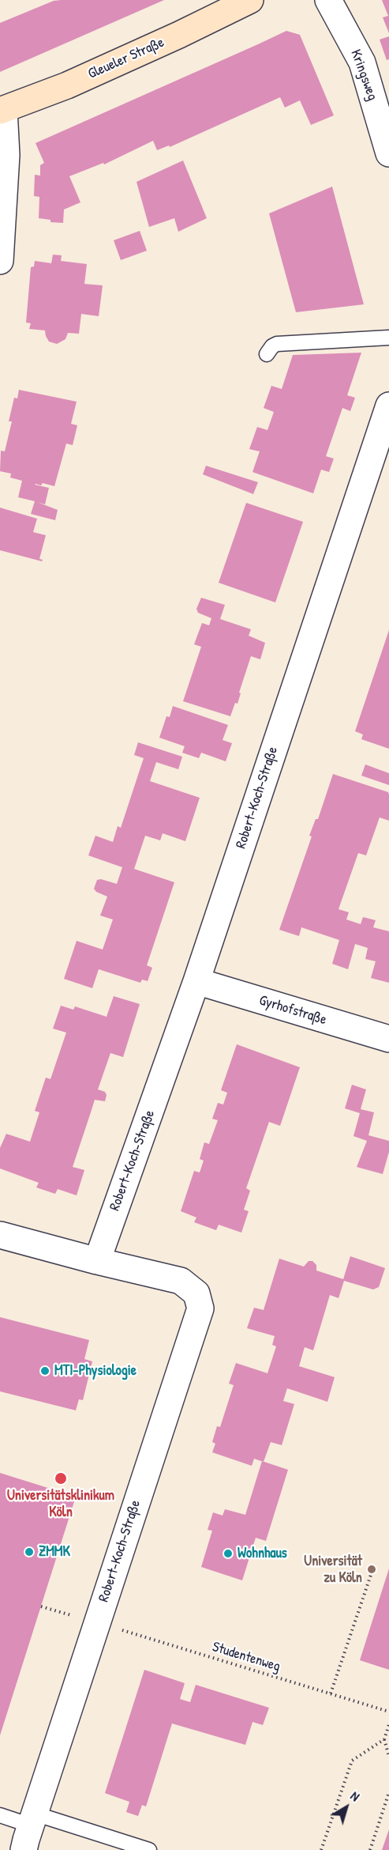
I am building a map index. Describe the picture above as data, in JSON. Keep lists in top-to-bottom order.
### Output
{
  "streets": {
    "main road": ["Gleueler Straße"],
    "street": ["Kringsweg", "Robert-Koch-Straße", "Gyrhofstraße"],
    "path": ["Studentenweg"]
  },
  "crossings": [
    ["Robert-Koch-Straße", "Gyrhofstraße"],
    ["Robert-Koch-Straße", "Studentenweg"]
  ],
  "places": [
    "MTI-Physiologie",
    "Universitätsklinikum Köln",
    "ZMMK",
    "Wohnhaus",
    "Universität zu Köln"
  ],
  "north": "top right"
}
